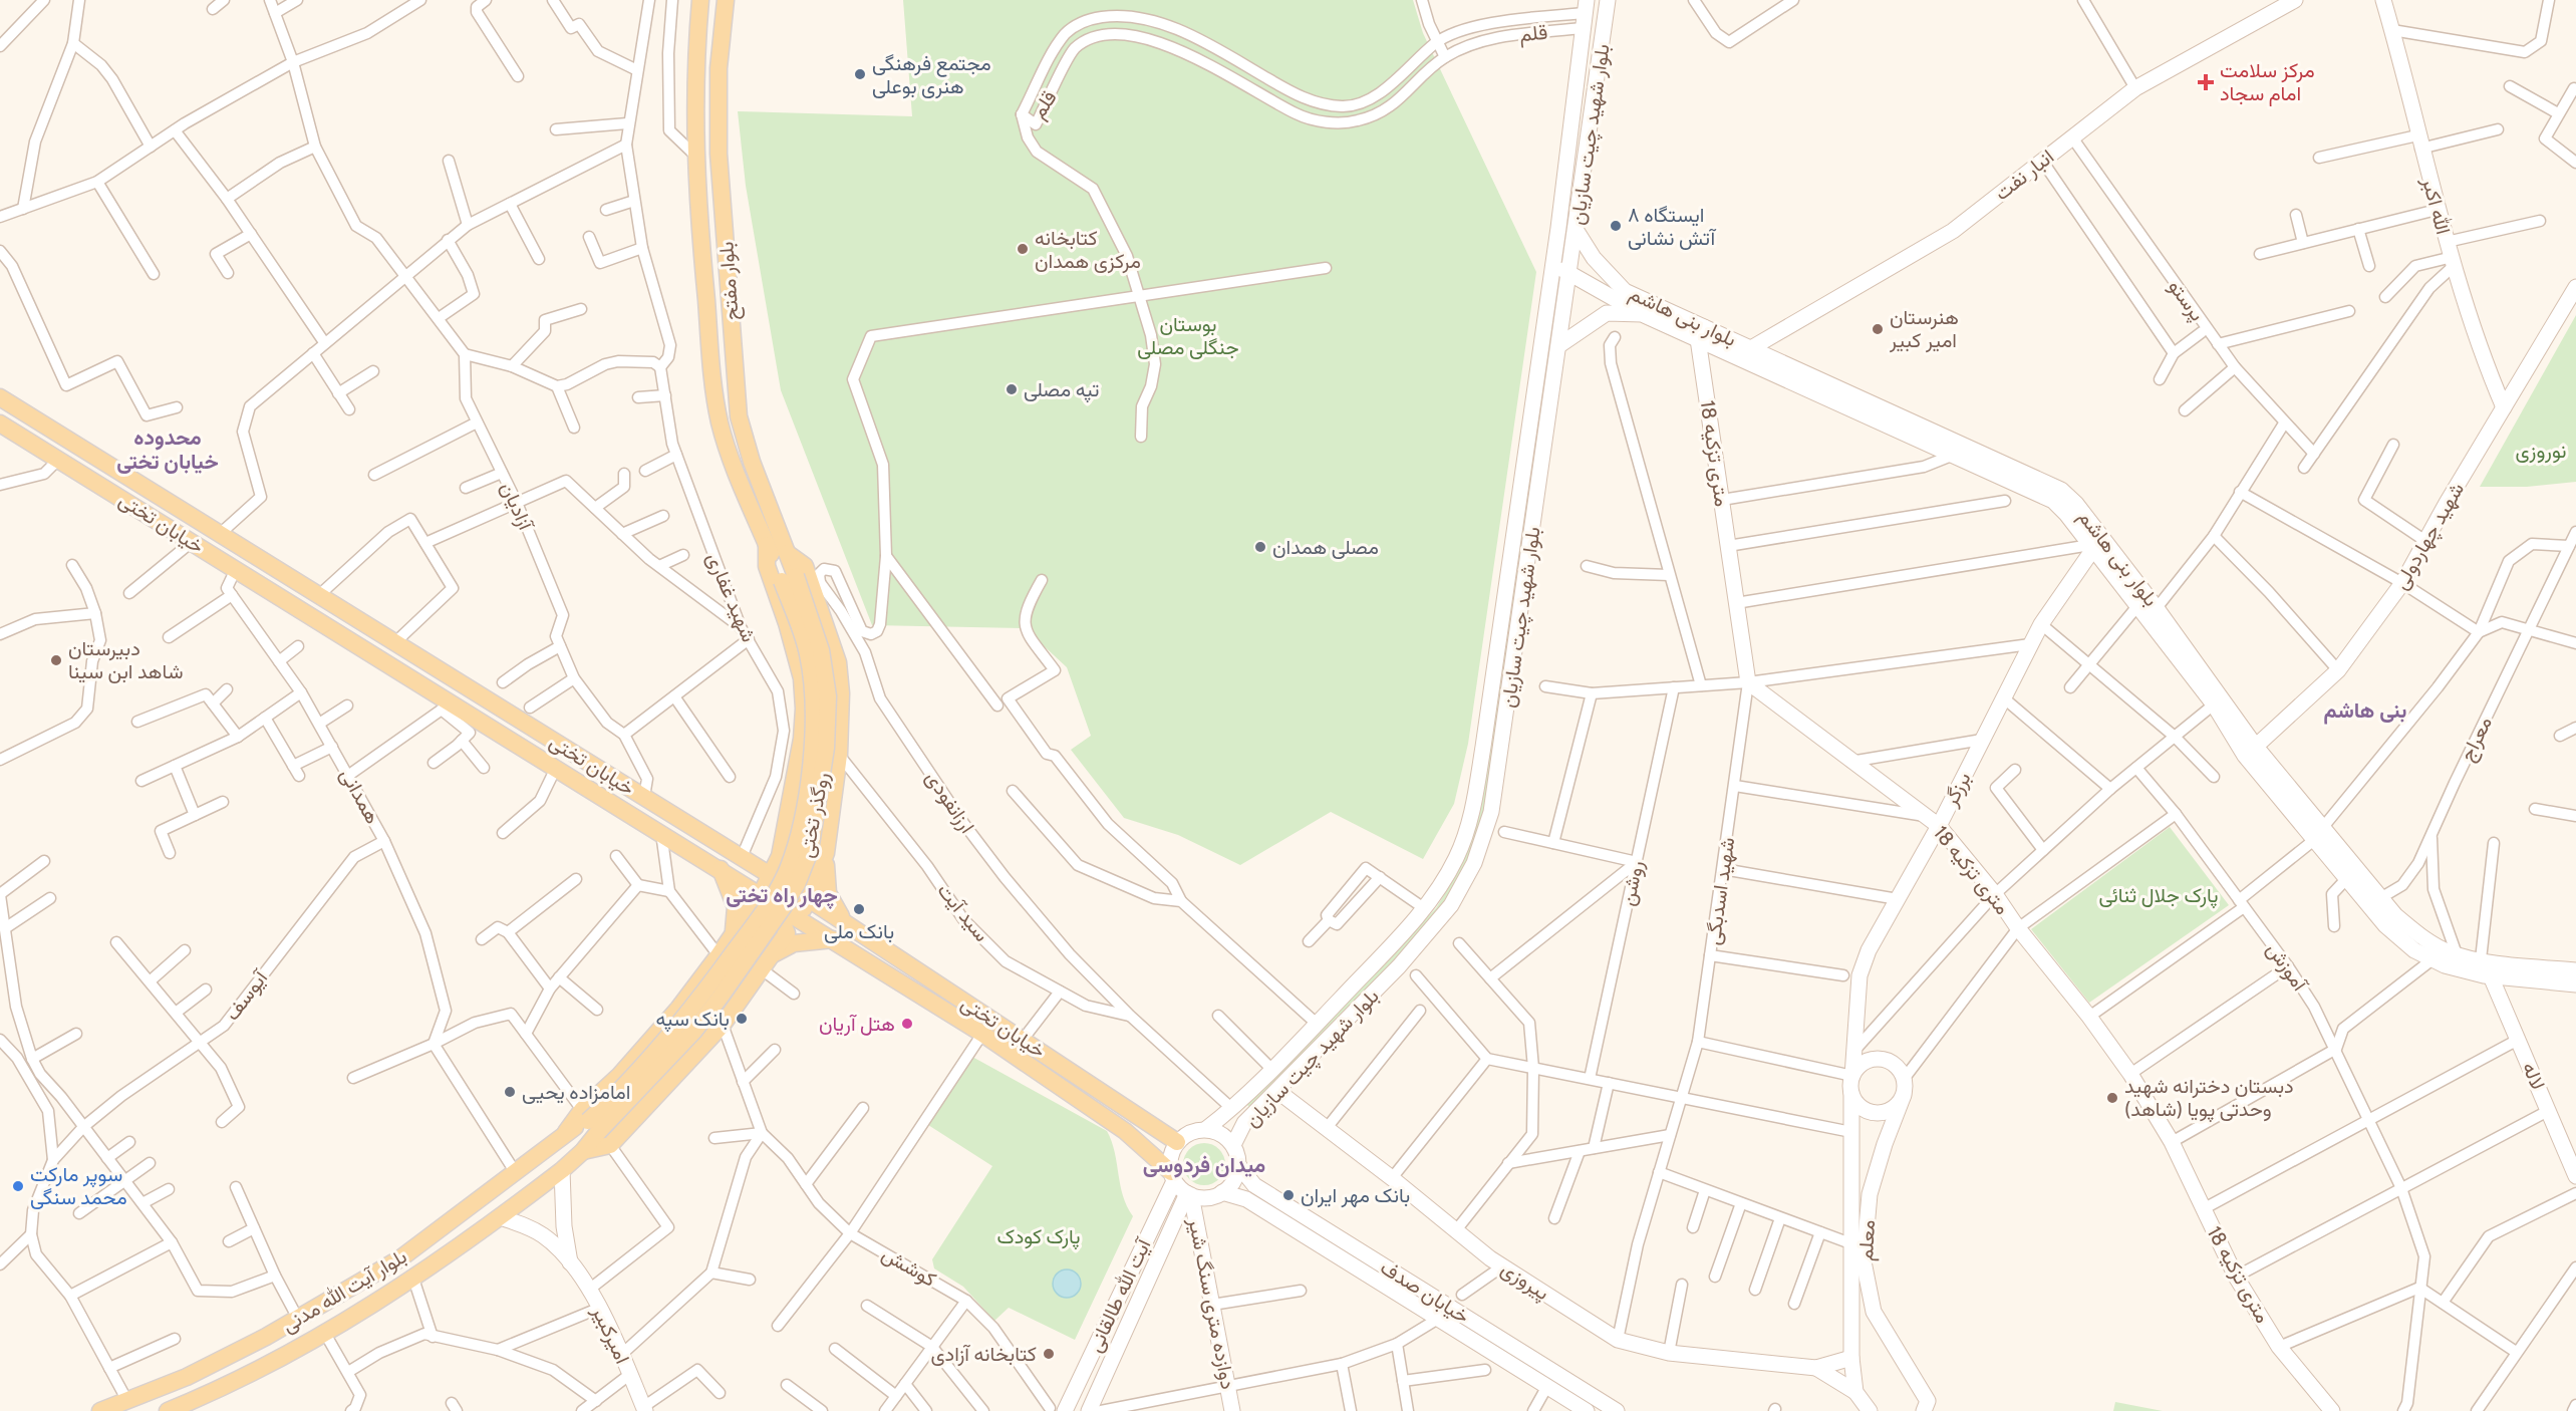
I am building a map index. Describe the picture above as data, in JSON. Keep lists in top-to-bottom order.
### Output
{
  "streets": {
    "main road": [
      "بلوار مفتح",
      "خیابان تختی",
      "روگذر تختی",
      "بلوار آیت الله مدنی"
    ],
    "street": [
      "قلم",
      "بلوار شهید چیت سازیان",
      "انبار نفت",
      "الله اکبر",
      "پرستو",
      "بلوار بنی هاشم",
      "18 متری تزکیه",
      "آزادیان",
      "شهید چهاردولی",
      "شهید غفاری",
      "معراج",
      "برزگر",
      "همدانی",
      "ارزانفودی",
      "روشن",
      "شهید اسدبگی",
      "سید آیت",
      "آموزش",
      "آیوسف",
      "لاله",
      "معلم",
      "کوشش",
      "پیروزی",
      "خیابان صدف",
      "آیت الله طالقانی",
      "دوازده متری سنگ شیر",
      "امیرکبیر"
    ]
  },
  "crossings": [
    ["قلم", "بلوار شهید چیت سازیان"],
    ["بلوار شهید چیت سازیان", "بلوار بنی هاشم"],
    ["بلوار شهید چیت سازیان", "خیابان تختی"],
    ["بلوار شهید چیت سازیان", "پیروزی"],
    ["بلوار شهید چیت سازیان", "خیابان صدف"],
    ["بلوار شهید چیت سازیان", "آیت الله طالقانی"],
    ["بلوار شهید چیت سازیان", "دوازده متری سنگ شیر"],
    ["انبار نفت", "پرستو"],
    ["انبار نفت", "بلوار بنی هاشم"],
    ["الله اکبر", "شهید چهاردولی"],
    ["بلوار مفتح", "ارزانفودی"],
    ["بلوار مفتح", "روگذر تختی"],
    ["بلوار بنی هاشم", "18 متری تزکیه"],
    ["بلوار بنی هاشم", "شهید چهاردولی"],
    ["بلوار بنی هاشم", "معراج"],
    ["بلوار بنی هاشم", "برزگر"],
    ["بلوار بنی هاشم", "لاله"],
    ["18 متری تزکیه", "برزگر"],
    ["18 متری تزکیه", "شهید اسدبگی"],
    ["خیابان تختی", "شهید غفاری"],
    ["خیابان تختی", "خیابان صدف"],
    ["خیابان تختی", "آیت الله طالقانی"],
    ["خیابان تختی", "دوازده متری سنگ شیر"],
    ["برزگر", "معلم"],
    ["همدانی", "آیوسف"],
    ["ارزانفودی", "روگذر تختی"],
    ["ارزانفودی", "سید آیت"],
    ["روگذر تختی", "بلوار آیت الله مدنی"],
    ["شهید اسدبگی", "پیروزی"],
    ["کوشش", "آیت الله طالقانی"],
    ["خیابان صدف", "آیت الله طالقانی"],
    ["خیابان صدف", "دوازده متری سنگ شیر"],
    ["آیت الله طالقانی", "دوازده متری سنگ شیر"]
  ],
  "districts": [
    "محدوده خیابان تختی",
    "بنی هاشم",
    "چهار راه تختی",
    "میدان فردوسی"
  ],
  "parks": [
    "بوستان جنگلی مصلی",
    "نوروزی",
    "پارک جلال ثنائی",
    "پارک کودک"
  ],
  "places": {
    "other": [
      "مجتمع فرهنگی هنری بوعلی",
      "ایستگاه ۸ آتش نشانی",
      "کتابخانه مرکزی همدان",
      "هنرستان امیر کبیر",
      "تپه مصلی",
      "مصلی همدان",
      "دبیرستان شاهد ابن سینا",
      "بانک ملی",
      "بانک سپه",
      "هتل آریان",
      "امامزاده یحیی",
      "دبستان دخترانه شهید وحدتی پویا (شاهد)",
      "سوپر مارکت محمد سنگی",
      "بانک مهر ایران",
      "کتابخانه آزادی"
    ],
    "health": ["مرکز سلامت امام سجاد"]
  }
}
